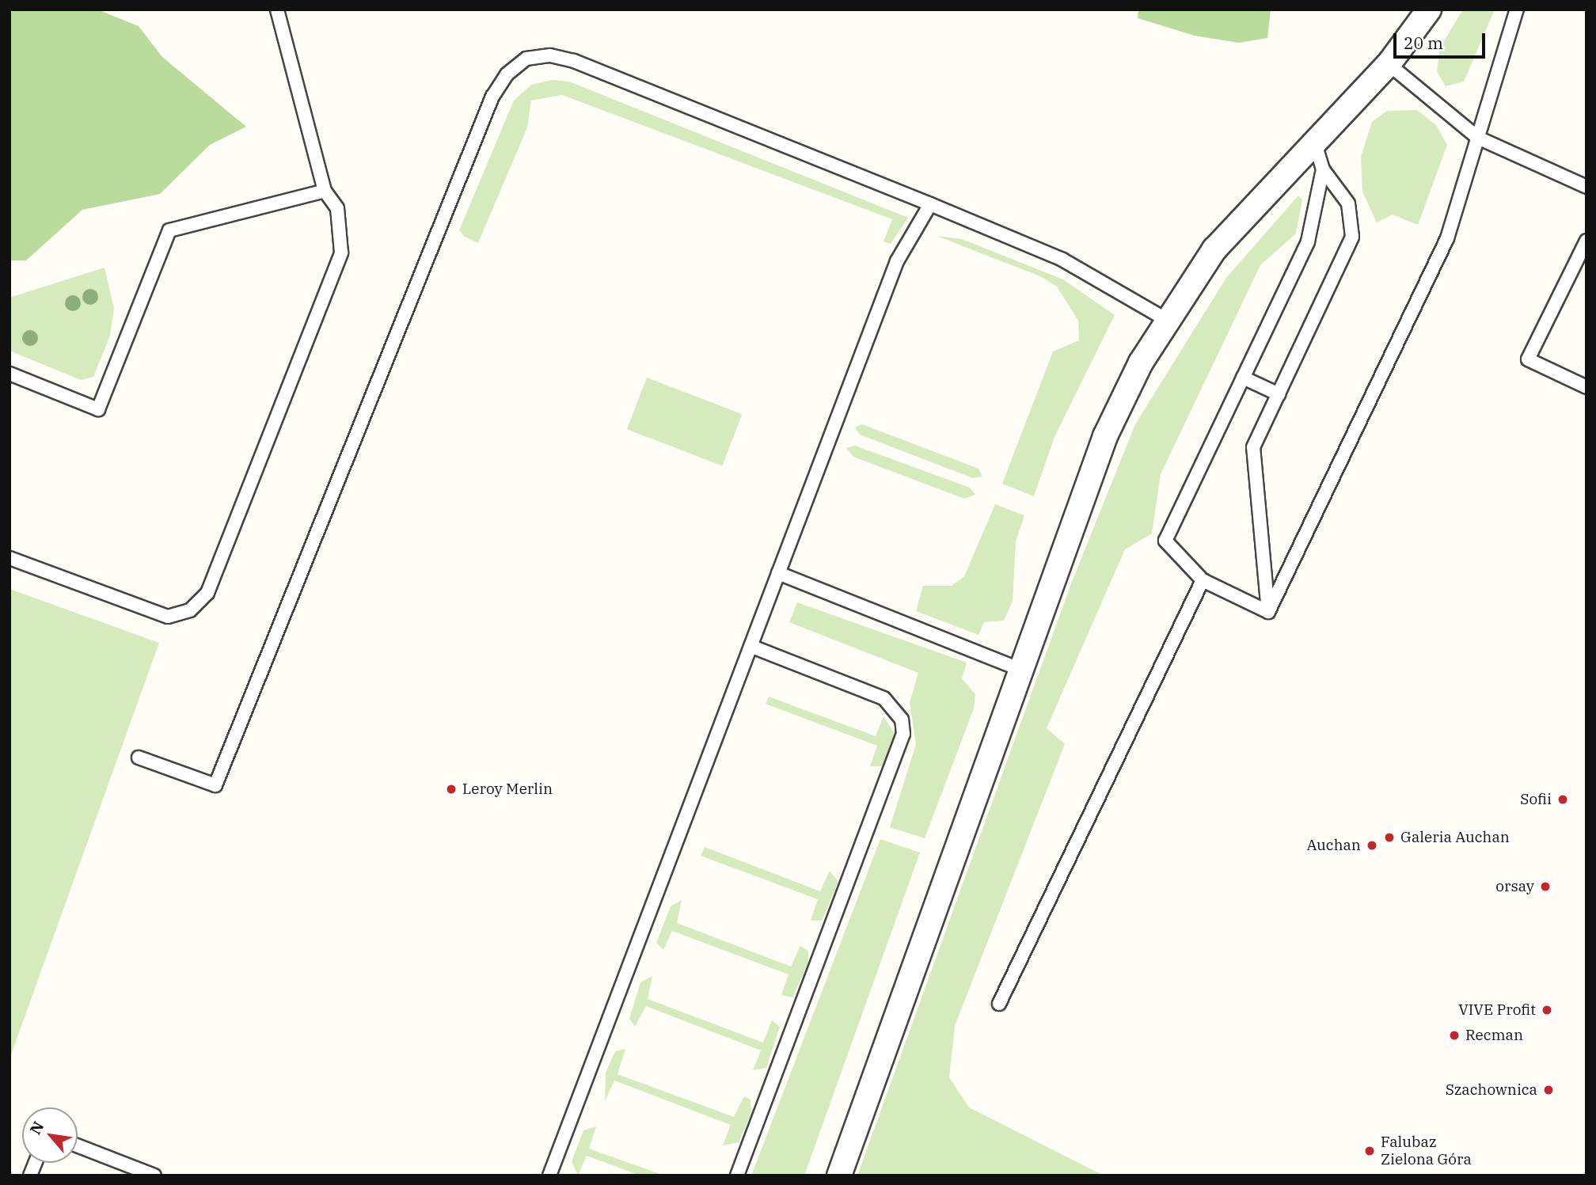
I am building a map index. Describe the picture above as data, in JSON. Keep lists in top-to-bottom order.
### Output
{
  "places": [
    "Leroy Merlin",
    "Sofii",
    "Galeria Auchan",
    "Auchan",
    "orsay",
    "VIVE Profit",
    "Recman",
    "Szachownica",
    "Falubaz Zielona Góra"
  ],
  "scale_bar": "20 m",
  "north": "top left"
}
